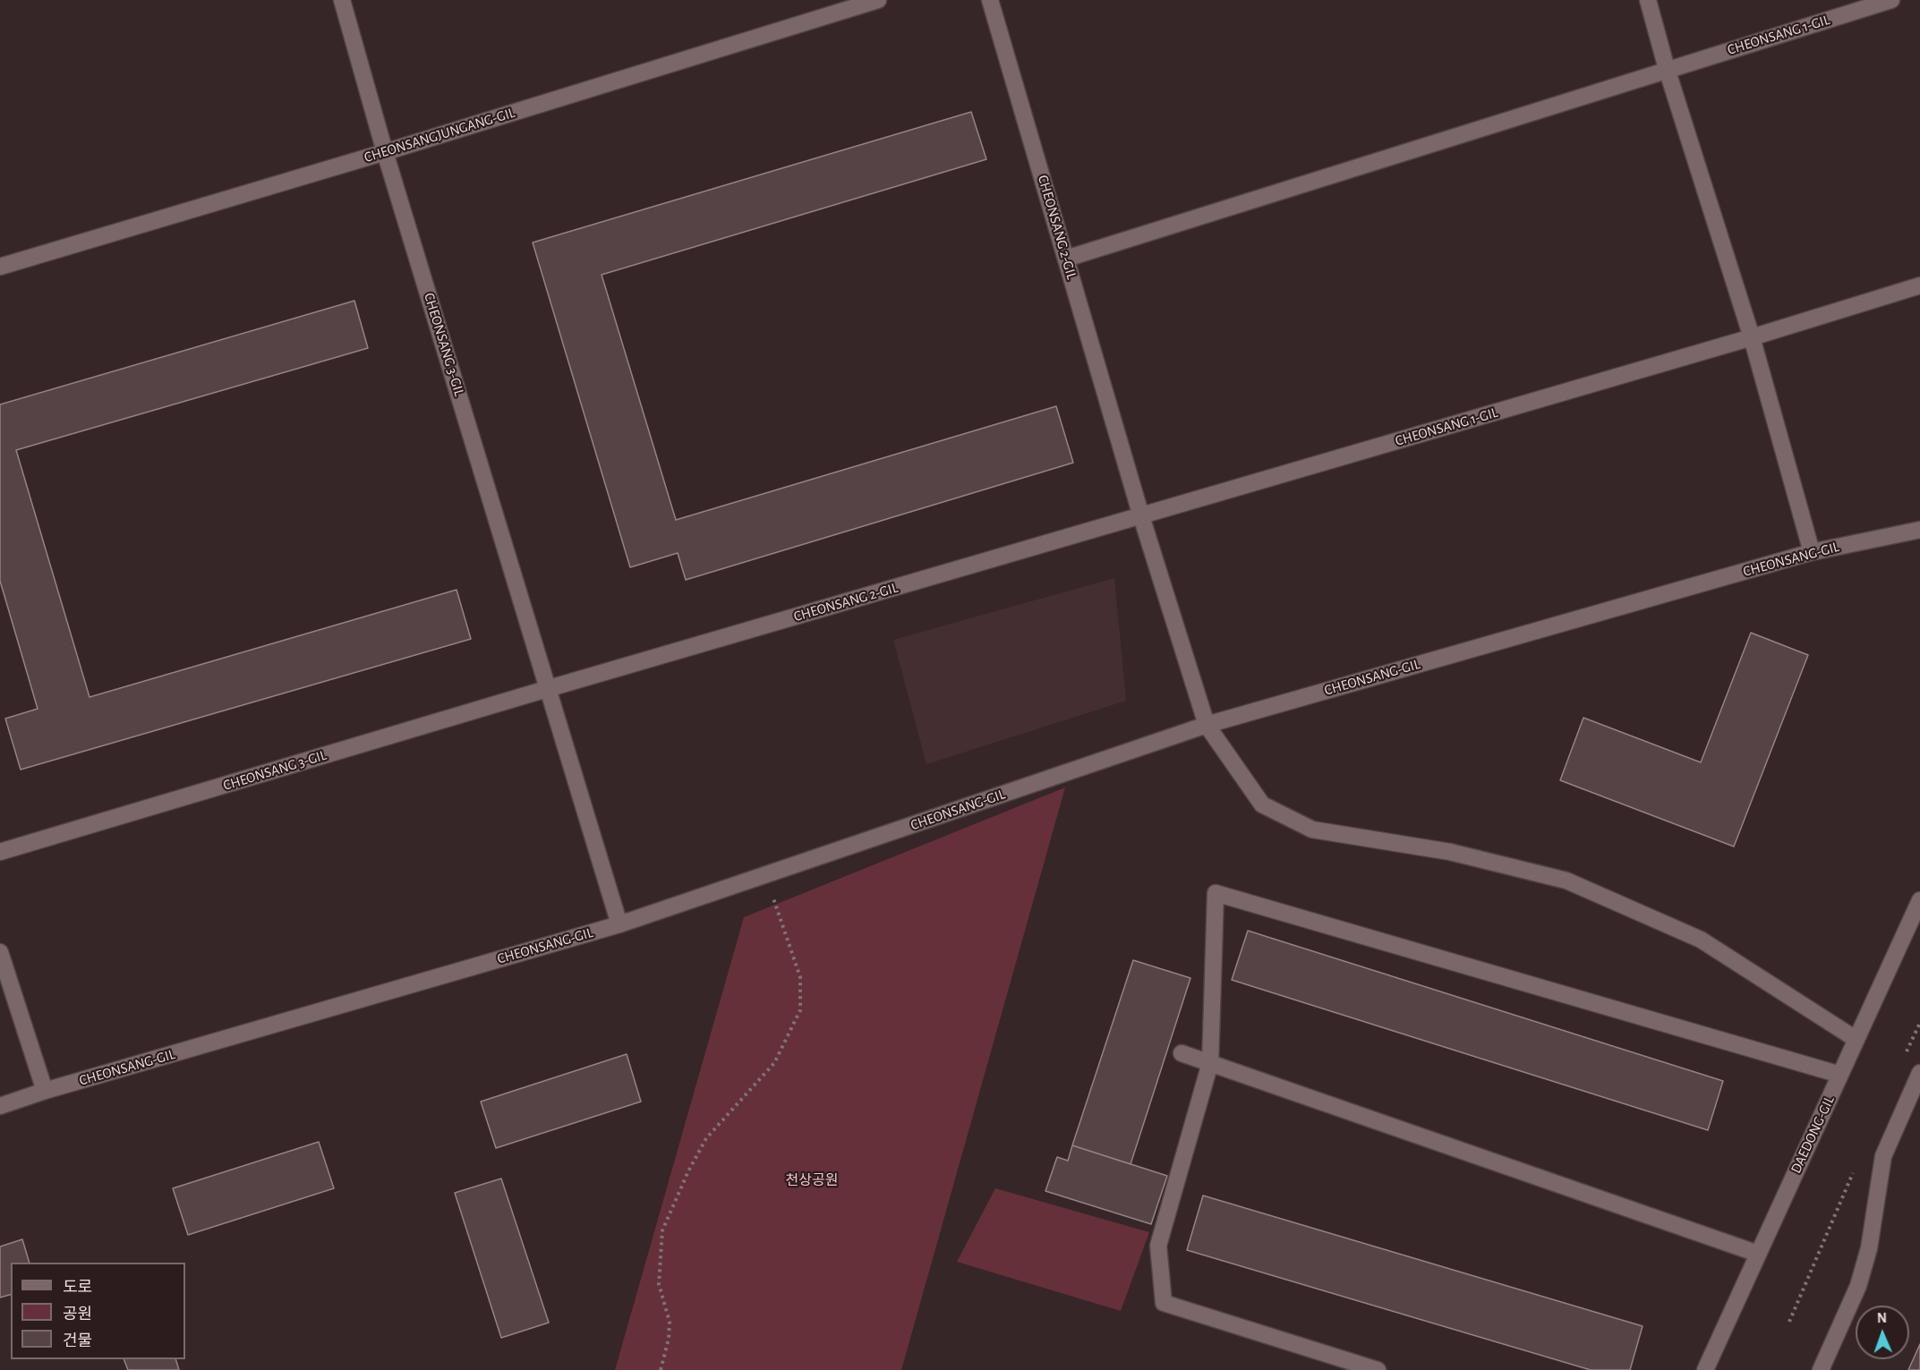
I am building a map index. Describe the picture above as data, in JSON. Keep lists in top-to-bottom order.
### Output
{
  "streets": {
    "street": [
      "CHEONSANG 1-GIL",
      "CHEONSANGJUNGANG-GIL",
      "CHEONSANG 2-GIL",
      "CHEONSANG 3-GIL",
      "CHEONSANG-GIL",
      "DAEDONG-GIL"
    ]
  },
  "crossings": [
    ["CHEONSANG 1-GIL", "CHEONSANG 2-GIL"],
    ["CHEONSANGJUNGANG-GIL", "CHEONSANG 3-GIL"],
    ["CHEONSANG 2-GIL", "CHEONSANG 3-GIL"],
    ["CHEONSANG 2-GIL", "CHEONSANG-GIL"],
    ["CHEONSANG 2-GIL", "DAEDONG-GIL"],
    ["CHEONSANG 3-GIL", "CHEONSANG-GIL"]
  ],
  "parks": ["천상공원"],
  "legend": ["도로", "공원", "건물"],
  "north": "top"
}
